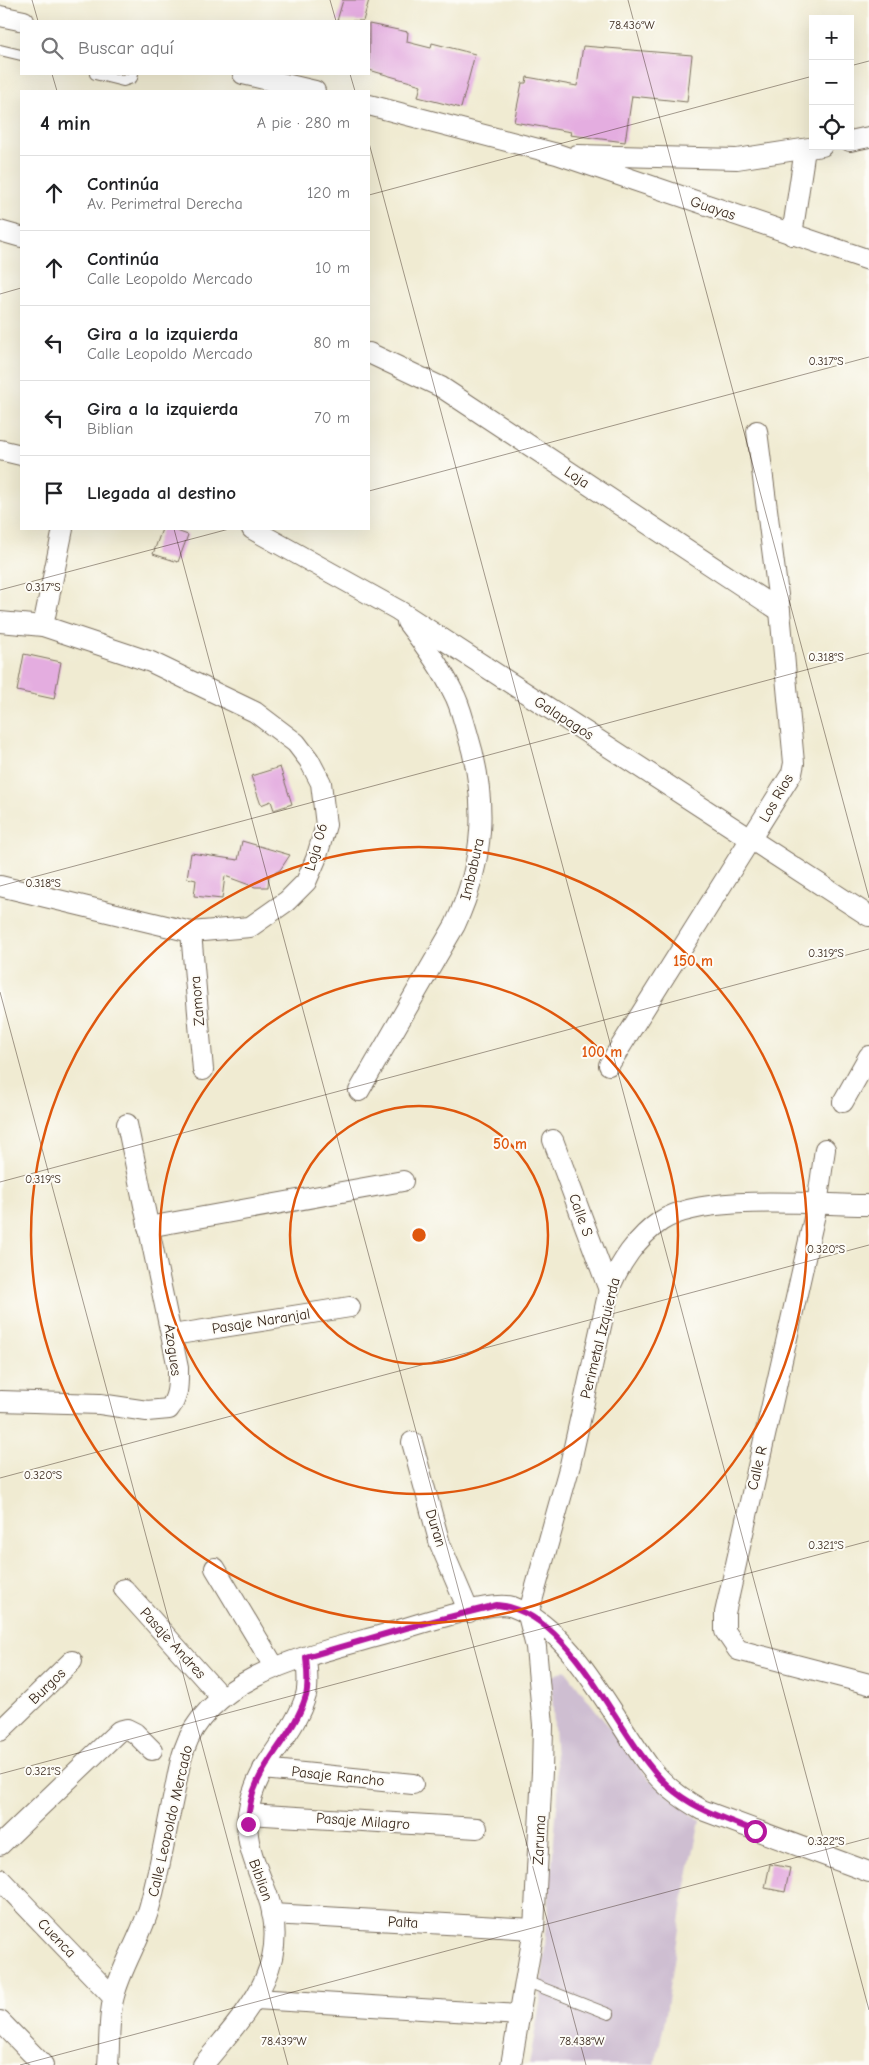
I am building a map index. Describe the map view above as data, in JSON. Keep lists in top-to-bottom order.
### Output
{
  "streets": {
    "street": [
      "Guayas",
      "Loja",
      "Galapagos",
      "Los Rios",
      "Loja 06",
      "Imbabura",
      "Zamora",
      "Calle S",
      "Pasaje Naranjal",
      "Perimetal Izquierda",
      "Azogues",
      "Calle R",
      "Duran",
      "Pasaje Andres",
      "Burgos",
      "Pasaje Rancho",
      "Calle Leopoldo Mercado",
      "Pasaje Milagro",
      "Zaruma",
      "Biblian",
      "Palta",
      "Cuenca"
    ]
  },
  "crossings": [
    ["Loja", "Los Rios"],
    ["Galapagos", "Los Rios"],
    ["Galapagos", "Imbabura"],
    ["Loja 06", "Zamora"],
    ["Calle S", "Perimetal Izquierda"],
    ["Pasaje Naranjal", "Azogues"],
    ["Perimetal Izquierda", "Calle R"],
    ["Perimetal Izquierda", "Calle Leopoldo Mercado"],
    ["Perimetal Izquierda", "Zaruma"],
    ["Duran", "Calle Leopoldo Mercado"],
    ["Pasaje Andres", "Calle Leopoldo Mercado"],
    ["Pasaje Rancho", "Biblian"],
    ["Calle Leopoldo Mercado", "Zaruma"],
    ["Calle Leopoldo Mercado", "Biblian"],
    ["Calle Leopoldo Mercado", "Cuenca"],
    ["Pasaje Milagro", "Biblian"],
    ["Zaruma", "Palta"],
    ["Biblian", "Palta"]
  ],
  "page": {
    "map_buttons": ["+", "−"],
    "search": "Buscar aquí",
    "heading": ["4 min", "A pie · 280 m"],
    "list": [
      ["Continúa", "Av. Perimetral Derecha", "120 m"],
      ["Continúa", "Calle Leopoldo Mercado", "10 m"],
      ["Gira a la izquierda", "Calle Leopoldo Mercado", "80 m"],
      ["Gira a la izquierda", "Biblian", "70 m"],
      "Llegada al destino"
    ]
  },
  "coordinates": [
    "78.436°W",
    "0.317°S",
    "0.318°S",
    "0.319°S",
    "0.320°S",
    "0.321°S",
    "0.322°S",
    "78.439°W",
    "78.438°W"
  ],
  "rings": ["150 m", "100 m", "50 m"]
}
